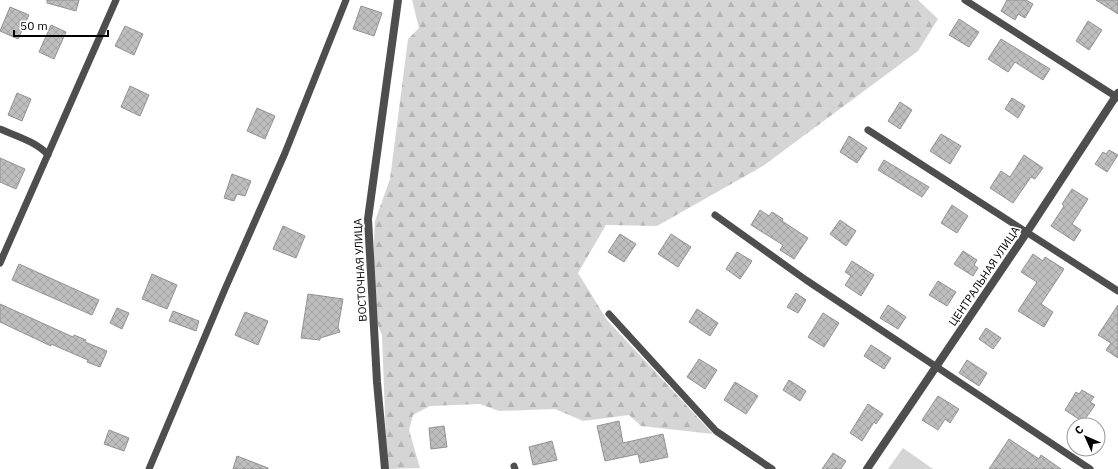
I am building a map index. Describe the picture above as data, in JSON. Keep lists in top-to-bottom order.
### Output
{
  "streets": {
    "street": ["ВОСТОЧНАЯ УЛИЦА", "ЦЕНТРАЛЬНАЯ УЛИЦА"]
  },
  "scale_bar": "50 m",
  "north": "top left"
}
